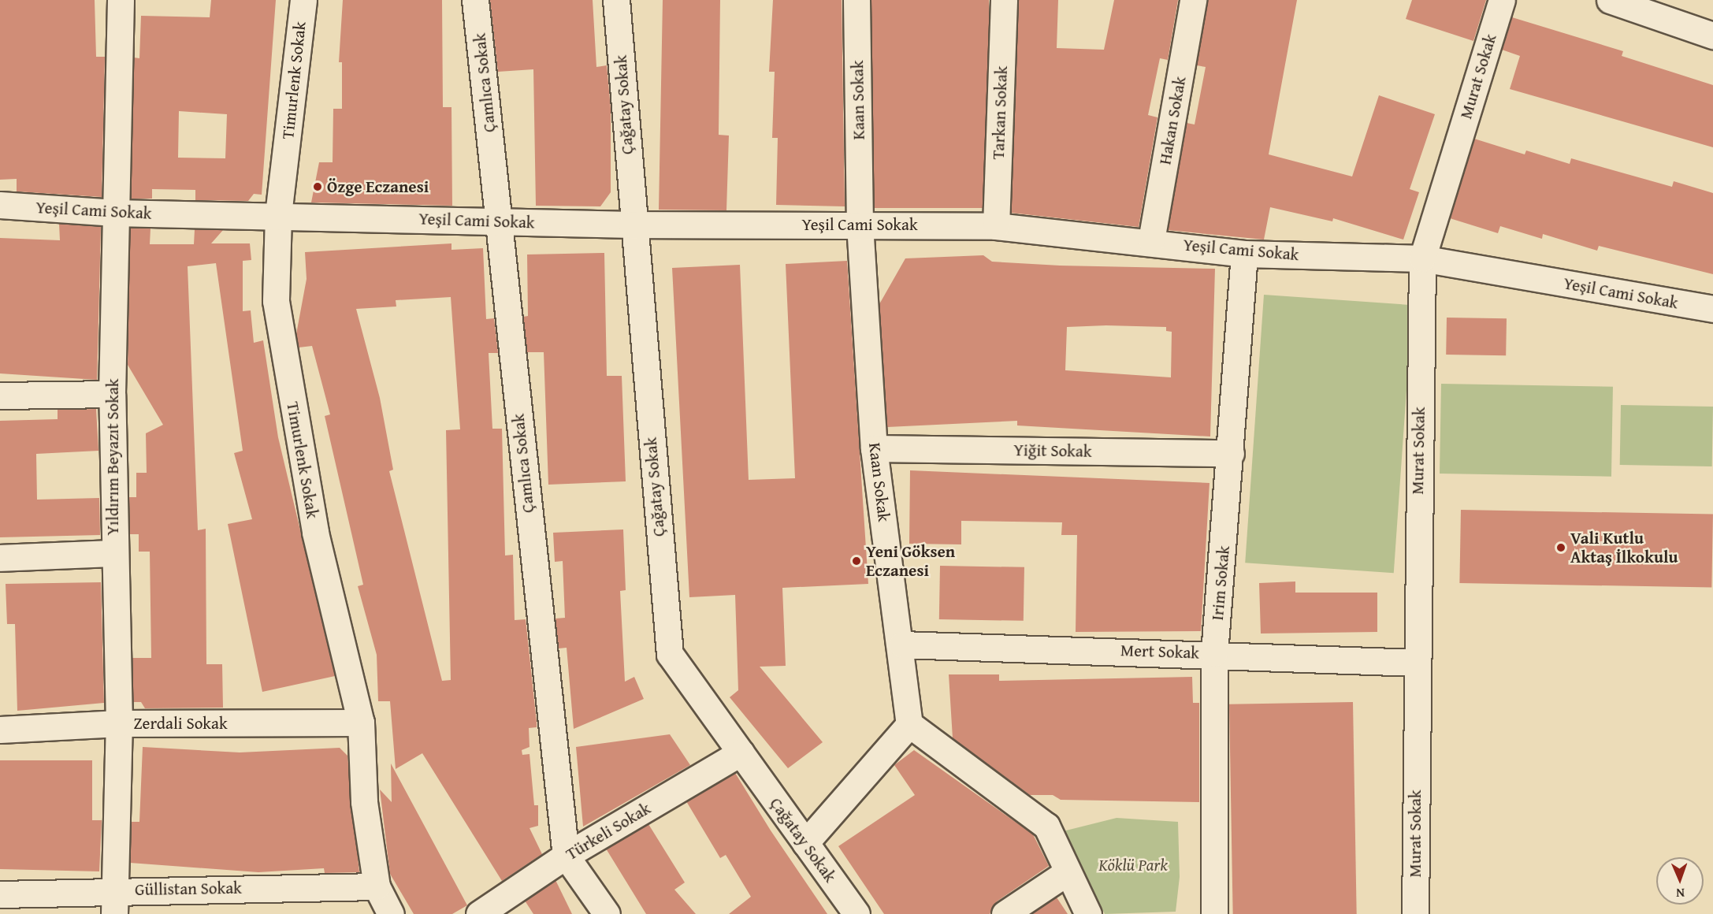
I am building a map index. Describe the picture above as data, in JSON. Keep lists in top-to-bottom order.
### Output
{
  "streets": {
    "street": [
      "Murat Sokak",
      "Timurlenk Sokak",
      "Çamlıca Sokak",
      "Kaan Sokak",
      "Çağatay Sokak",
      "Tarkan Sokak",
      "Hakan Sokak",
      "Yeşil Cami Sokak",
      "Yiğit Sokak",
      "Yıldırım Beyazıt Sokak",
      "Irim Sokak",
      "Mert Sokak",
      "Zerdali Sokak",
      "Türkeli Sokak",
      "Güllistan Sokak"
    ]
  },
  "crossings": [
    ["Murat Sokak", "Yeşil Cami Sokak"],
    ["Murat Sokak", "Mert Sokak"],
    ["Timurlenk Sokak", "Yeşil Cami Sokak"],
    ["Timurlenk Sokak", "Zerdali Sokak"],
    ["Timurlenk Sokak", "Güllistan Sokak"],
    ["Çamlıca Sokak", "Yeşil Cami Sokak"],
    ["Çamlıca Sokak", "Türkeli Sokak"],
    ["Kaan Sokak", "Yeşil Cami Sokak"],
    ["Kaan Sokak", "Yiğit Sokak"],
    ["Kaan Sokak", "Mert Sokak"],
    ["Çağatay Sokak", "Yeşil Cami Sokak"],
    ["Çağatay Sokak", "Türkeli Sokak"],
    ["Tarkan Sokak", "Yeşil Cami Sokak"],
    ["Hakan Sokak", "Yeşil Cami Sokak"],
    ["Yeşil Cami Sokak", "Yıldırım Beyazıt Sokak"],
    ["Yeşil Cami Sokak", "Irim Sokak"],
    ["Yiğit Sokak", "Irim Sokak"],
    ["Yıldırım Beyazıt Sokak", "Zerdali Sokak"],
    ["Yıldırım Beyazıt Sokak", "Güllistan Sokak"],
    ["Irim Sokak", "Mert Sokak"]
  ],
  "parks": ["Köklü Park"],
  "places": ["Özge Eczanesi", "Vali Kutlu Aktaş İlkokulu", "Yeni Göksen Eczanesi"],
  "north": "bottom"
}
